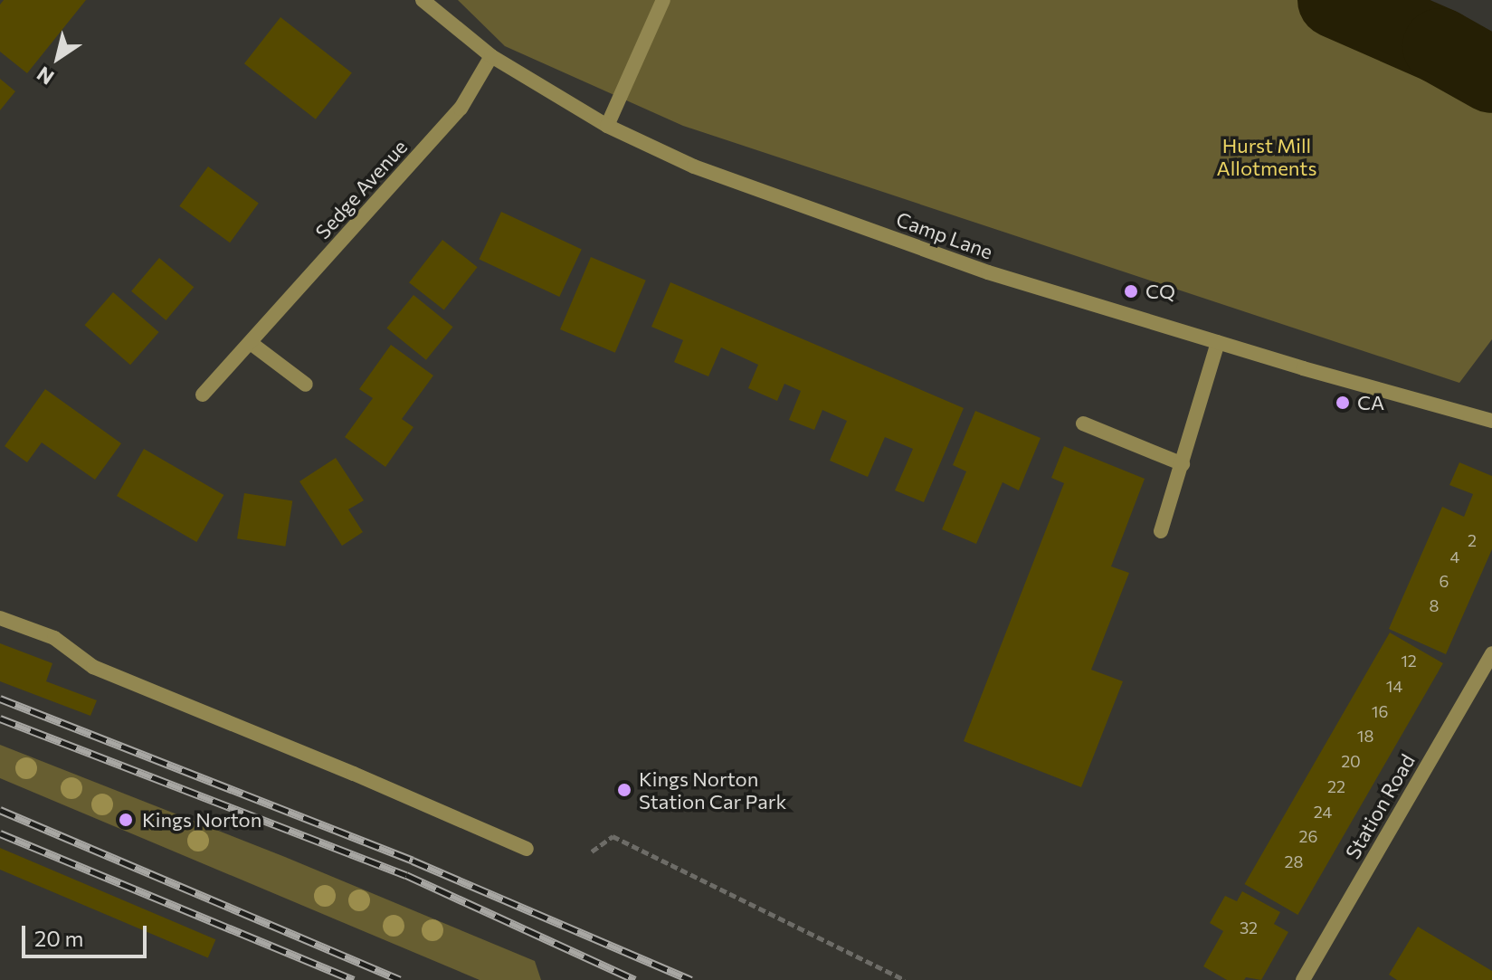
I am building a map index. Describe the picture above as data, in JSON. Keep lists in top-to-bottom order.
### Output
{
  "streets": {
    "street": ["Sedge Avenue", "Camp Lane", "Station Road"]
  },
  "crossings": [
    ["Sedge Avenue", "Camp Lane"]
  ],
  "parks": ["Hurst Mill Allotments"],
  "places": [
    "CQ",
    "CA",
    "Kings Norton Station Car Park",
    "Kings Norton"
  ],
  "house_numbers": [
    "2",
    "4",
    "6",
    "8",
    "12",
    "14",
    "16",
    "18",
    "20",
    "22",
    "24",
    "26",
    "28",
    "32"
  ],
  "scale_bar": "20 m",
  "north": "bottom left"
}
